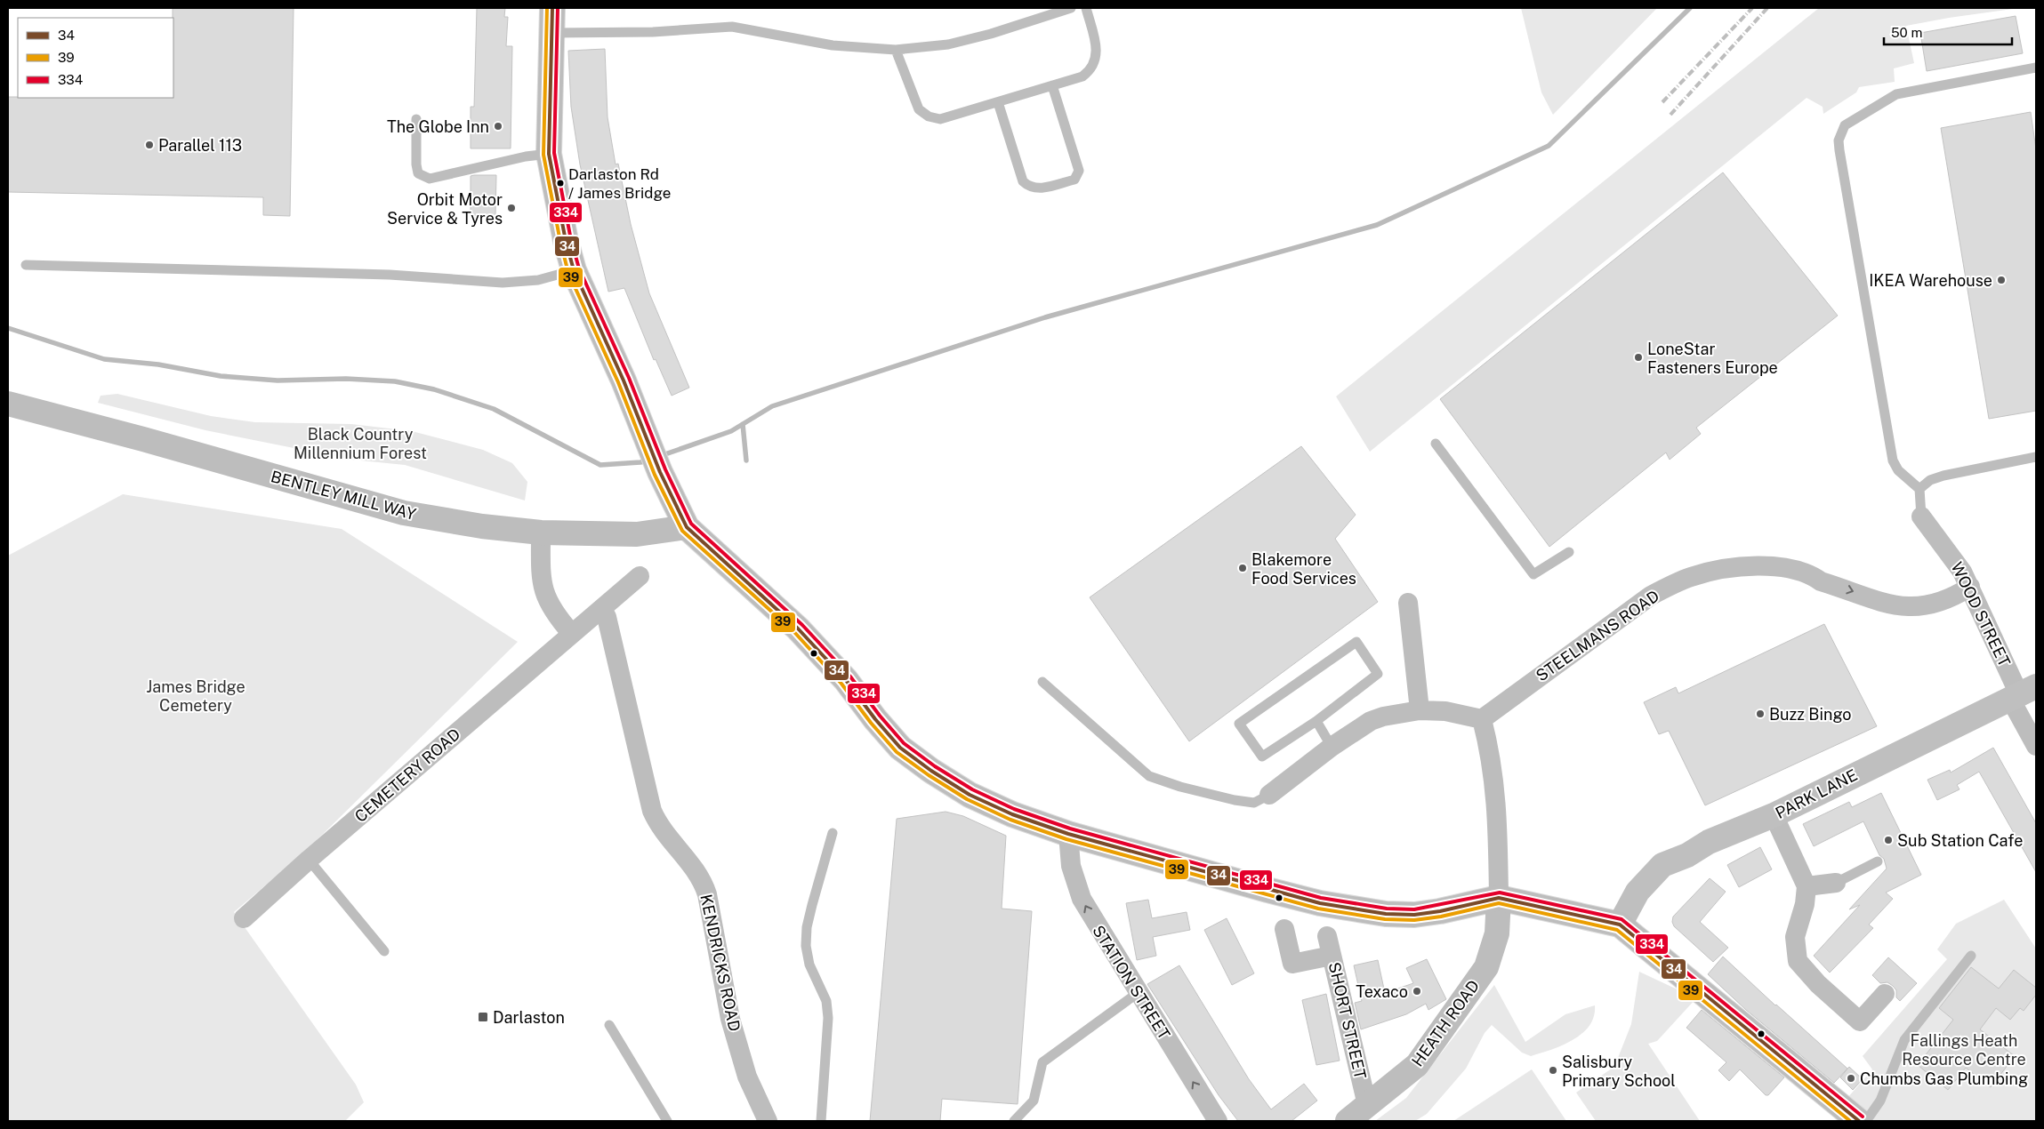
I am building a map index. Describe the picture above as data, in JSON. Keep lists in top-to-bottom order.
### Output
{
  "streets": {
    "main road": ["BENTLEY MILL WAY", "PARK LANE", "HEATH ROAD"],
    "street": [
      "WOOD STREET",
      "STEELMANS ROAD",
      "CEMETERY ROAD",
      "KENDRICKS ROAD",
      "STATION STREET",
      "SHORT STREET"
    ]
  },
  "crossings": [
    ["WOOD STREET", "STEELMANS ROAD"],
    ["WOOD STREET", "PARK LANE"],
    ["CEMETERY ROAD", "KENDRICKS ROAD"],
    ["SHORT STREET", "HEATH ROAD"]
  ],
  "one_way": ["STEELMANS ROAD", "STATION STREET"],
  "parks": ["Black Country Millennium Forest", "James Bridge Cemetery", "Fallings Heath Resource Centre"],
  "places": {
    "other": [
      "The Globe Inn",
      "Parallel 113",
      "Darlaston Rd / James Bridge",
      "Orbit Motor Service & Tyres",
      "IKEA Warehouse",
      "LoneStar Fasteners Europe",
      "Blakemore Food Services",
      "Buzz Bingo",
      "Sub Station Cafe",
      "Texaco",
      "Salisbury Primary School",
      "Chumbs Gas Plumbing"
    ],
    "transit": ["Darlaston"]
  },
  "lines": ["transit line 34", "transit line 39", "transit line 334"],
  "legend": ["34", "39", "334"],
  "scale_bar": "50 m"
}
